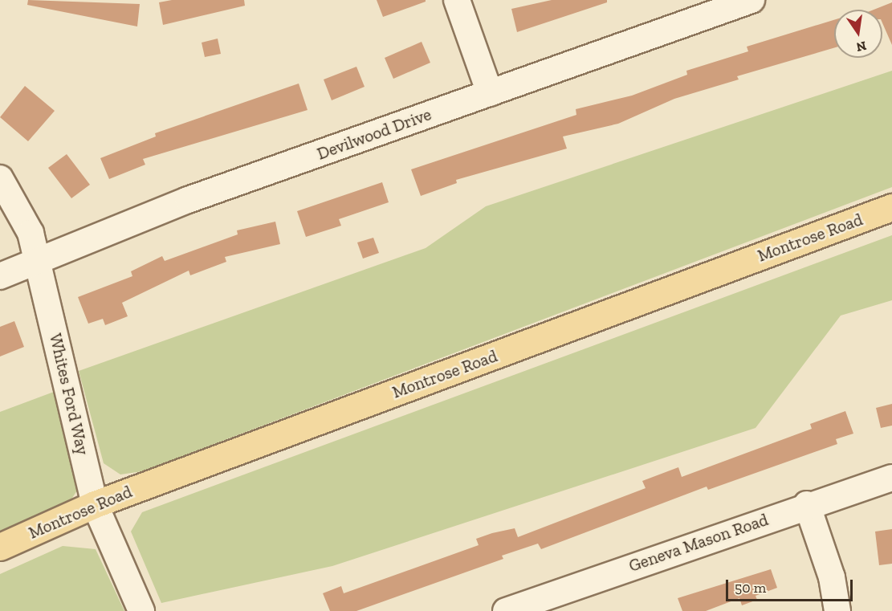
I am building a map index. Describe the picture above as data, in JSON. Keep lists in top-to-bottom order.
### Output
{
  "streets": {
    "main road": ["Montrose Road"],
    "street": ["Devilwood Drive", "Whites Ford Way", "Geneva Mason Road"]
  },
  "crossings": [
    ["Devilwood Drive", "Whites Ford Way"],
    ["Montrose Road", "Whites Ford Way"]
  ],
  "scale_bar": "50 m",
  "north": "bottom"
}
